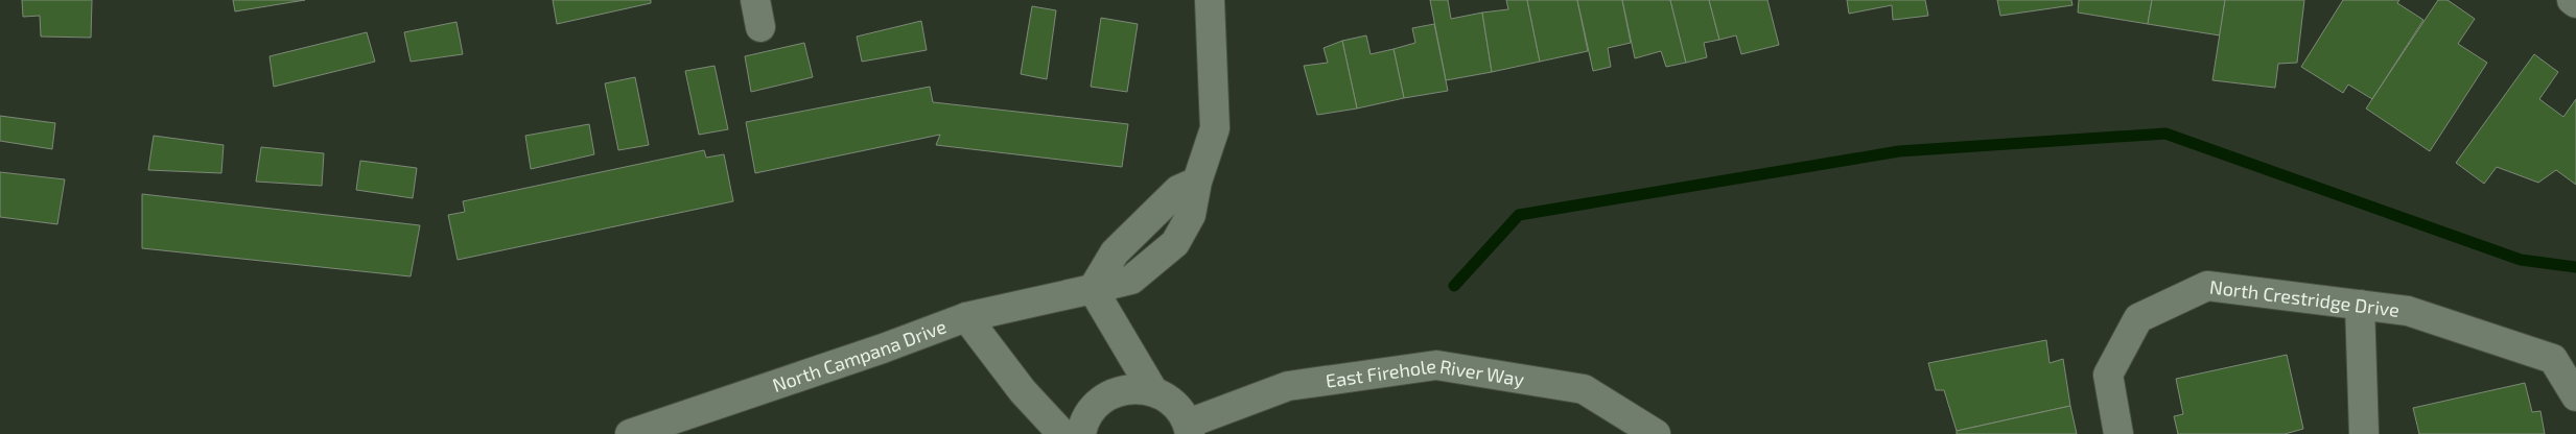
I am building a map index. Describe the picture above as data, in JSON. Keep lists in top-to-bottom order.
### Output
{
  "streets": {
    "street": ["North Crestridge Drive", "North Campana Drive", "East Firehole River Way"]
  }
}
